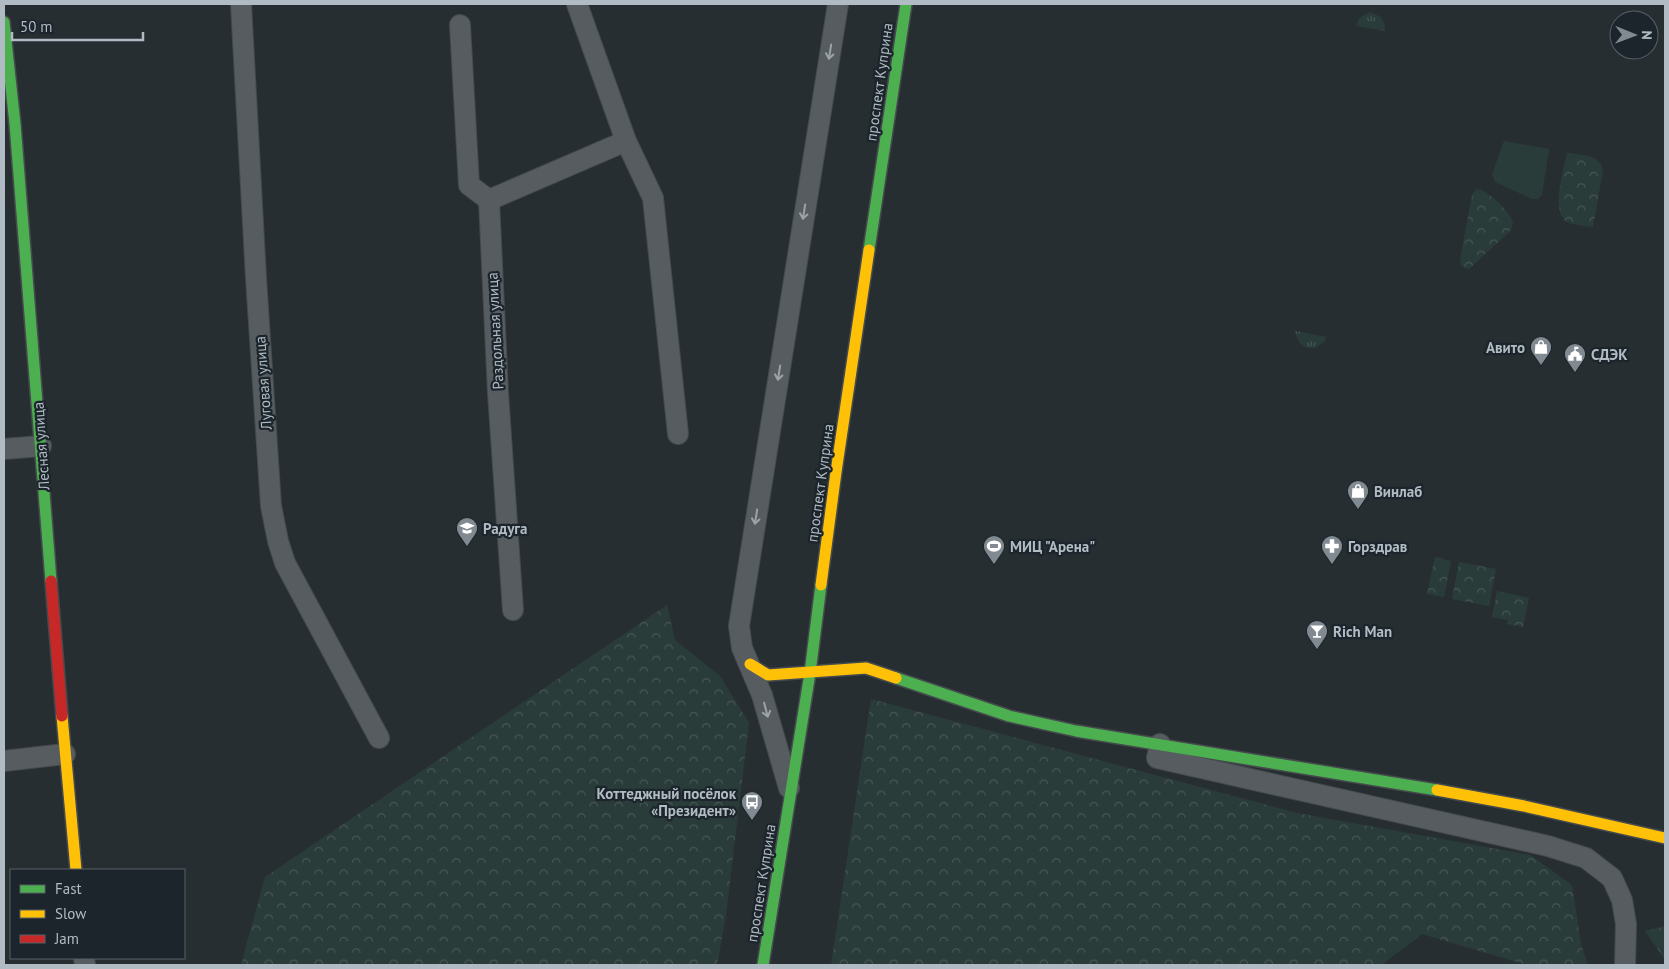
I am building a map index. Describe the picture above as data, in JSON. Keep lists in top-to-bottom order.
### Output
{
  "streets": {
    "street": [
      "проспект Куприна",
      "Раздольная улица",
      "Луговая улица",
      "Лесная улица"
    ]
  },
  "places": {
    "shop": ["Авито", "Винлаб"],
    "public building": ["СДЭК"],
    "school or university": ["Радуга"],
    "sports": ["МИЦ \"Арена\""],
    "pharmacy": ["Горздрав"],
    "bar": ["Rich Man"],
    "bus stop": ["Коттеджный посёлок «Президент»"]
  },
  "legend": ["Fast", "Slow", "Jam"],
  "scale_bar": "50 m",
  "north": "right"
}
